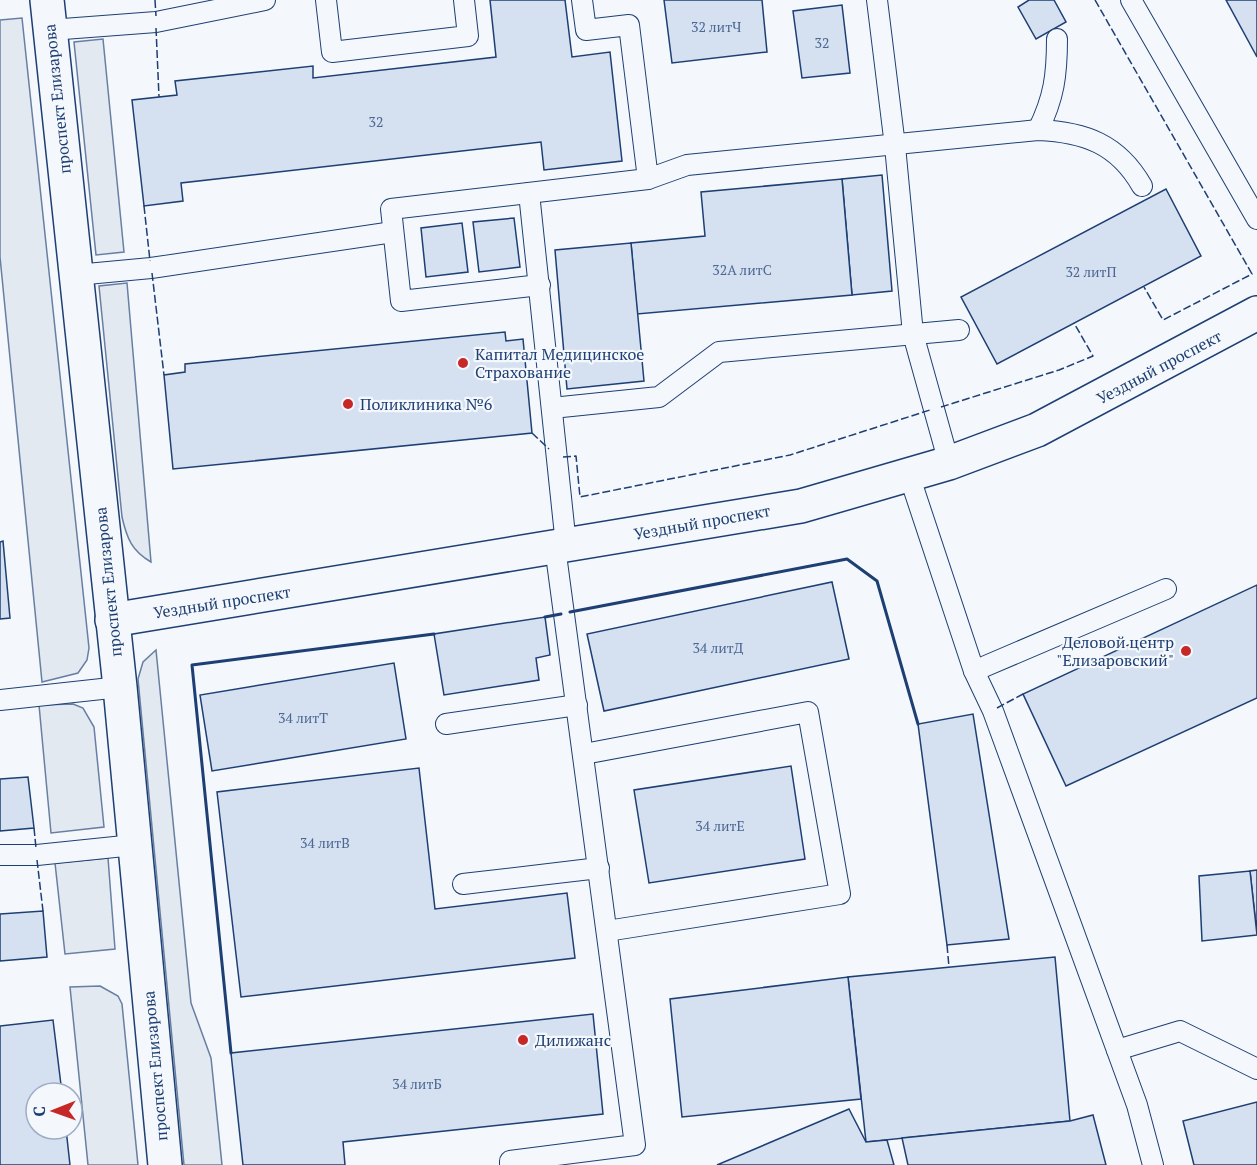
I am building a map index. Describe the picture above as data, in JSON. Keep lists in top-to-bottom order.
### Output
{
  "streets": {
    "street": ["проспект Елизарова", "Уездный проспект"]
  },
  "crossings": [
    ["проспект Елизарова", "Уездный проспект"]
  ],
  "places": [
    "Капитал Медицинское Страхование",
    "Поликлиника №6",
    "Деловой центр \"Елизаровский\"",
    "Дилижанс"
  ],
  "house_numbers": [
    "32 литЧ",
    "32",
    "32",
    "32А литС",
    "32 литП",
    "34 литД",
    "34 литТ",
    "34 литЕ",
    "34 литВ",
    "34 литБ"
  ],
  "north": "left"
}
